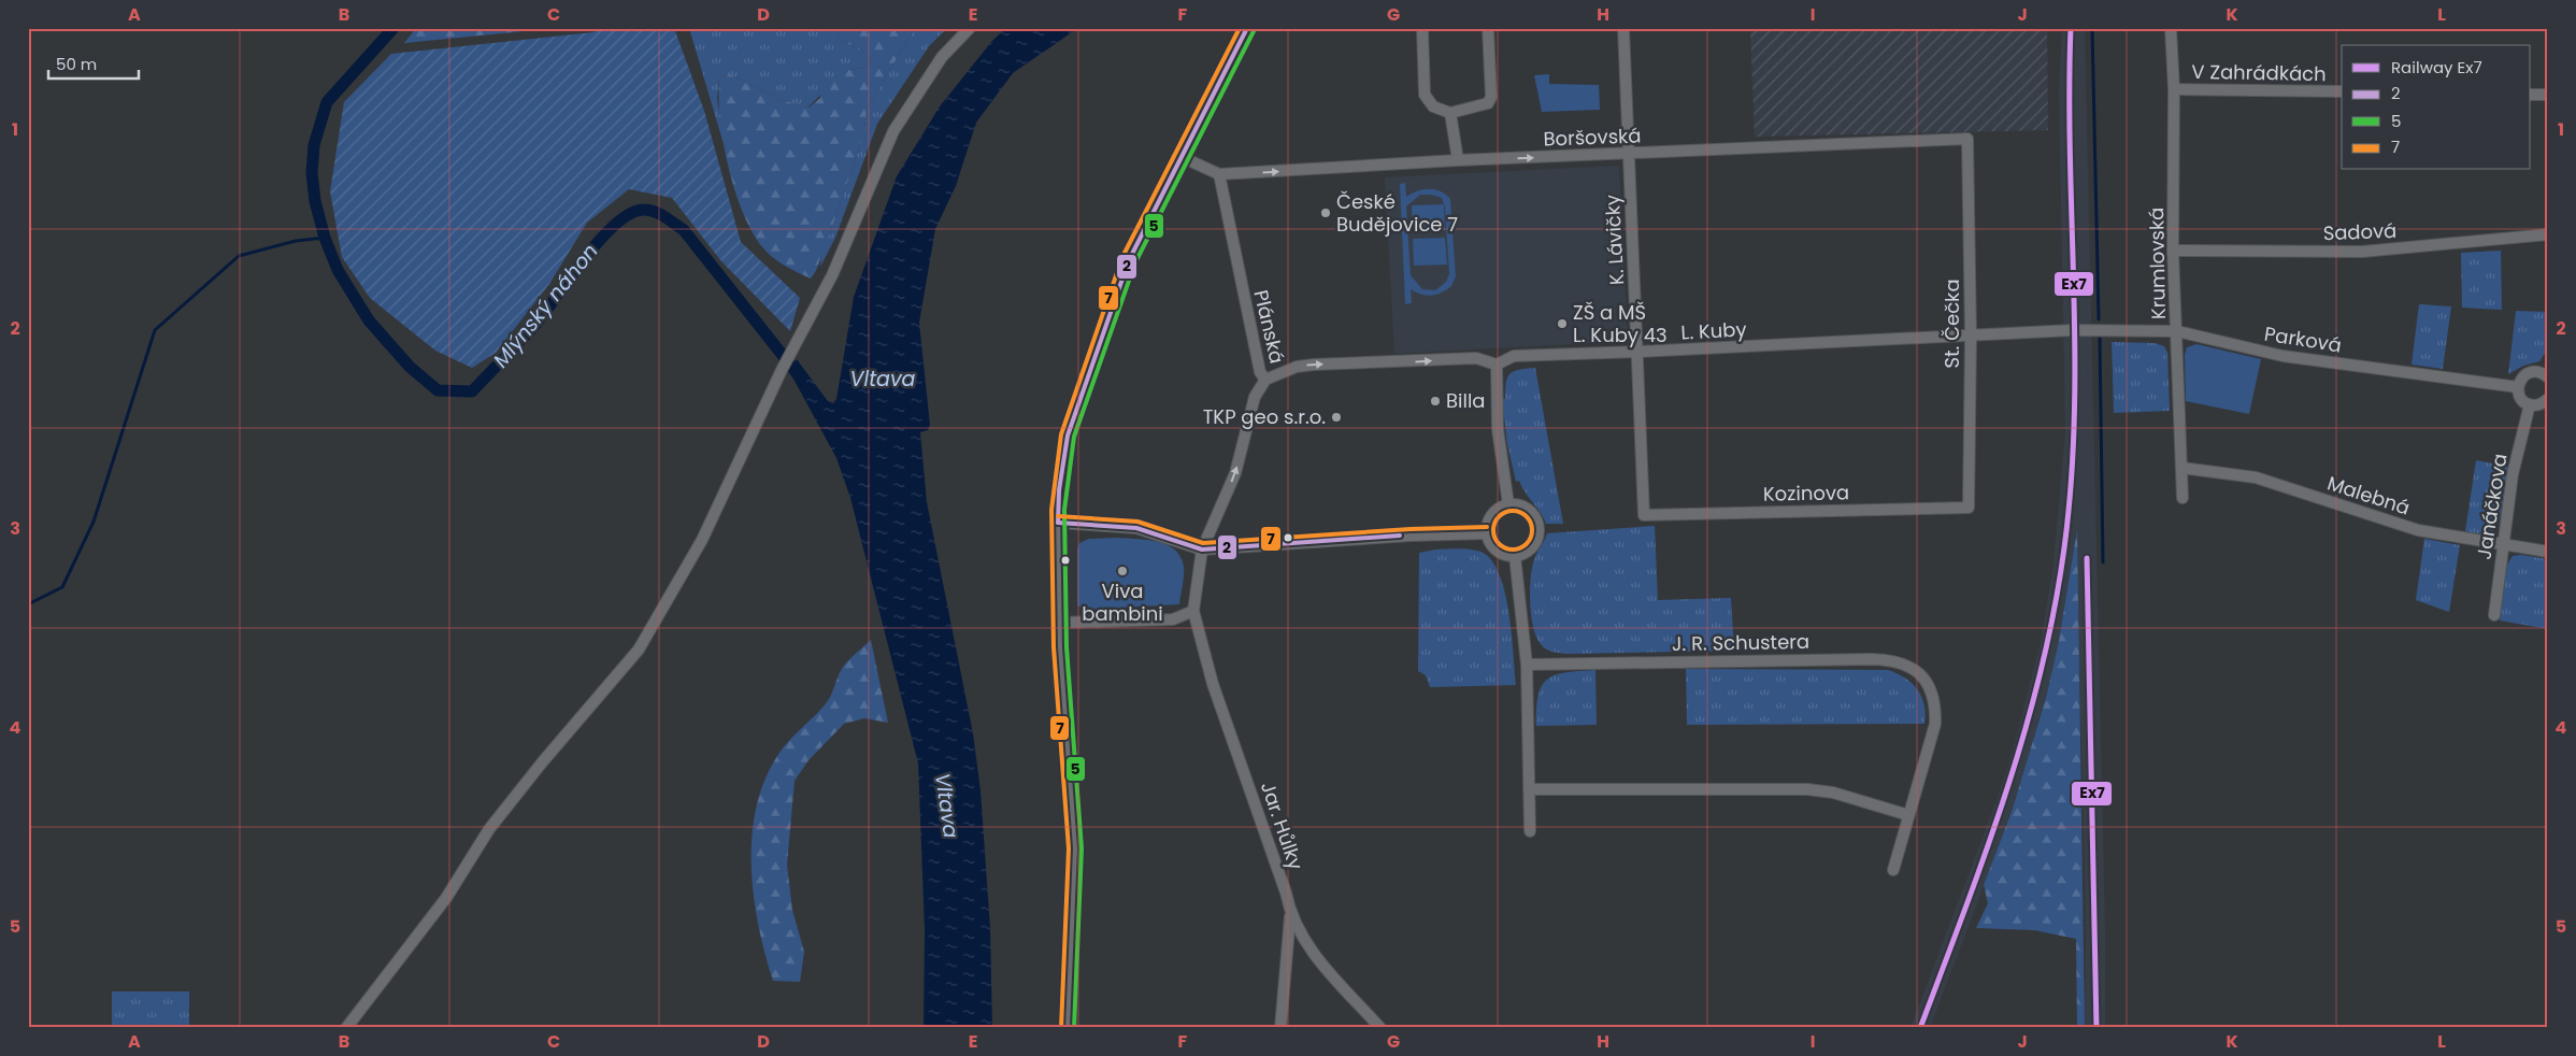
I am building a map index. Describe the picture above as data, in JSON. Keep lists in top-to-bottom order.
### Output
{
  "streets": {
    "street": [
      "V Zahrádkách",
      "Boršovská",
      "Sadová",
      "K. Lávičky",
      "Krumlovská",
      "St. Čečka",
      "Plánská",
      "L. Kuby",
      "Parková",
      "Kozinova",
      "Malebná",
      "Janáčkova",
      "J. R. Schustera",
      "Jar. Hůlky"
    ]
  },
  "crossings": [
    ["V Zahrádkách", "Krumlovská"],
    ["Boršovská", "K. Lávičky"],
    ["Boršovská", "St. Čečka"],
    ["Boršovská", "Plánská"],
    ["Sadová", "Krumlovská"],
    ["K. Lávičky", "L. Kuby"],
    ["K. Lávičky", "Kozinova"],
    ["Krumlovská", "Parková"],
    ["Krumlovská", "Malebná"],
    ["St. Čečka", "L. Kuby"],
    ["St. Čečka", "Kozinova"],
    ["Plánská", "Jar. Hůlky"],
    ["L. Kuby", "Parková"],
    ["Malebná", "Janáčkova"]
  ],
  "one_way": ["Boršovská", "Plánská"],
  "water": ["Mlýnský náhon", "Vltava"],
  "places": [
    "České Budějovice 7",
    "ZŠ a MŠ L. Kuby 43",
    "Billa",
    "TKP geo s.r.o.",
    "Viva bambini"
  ],
  "lines": [
    "rail line Ex7",
    "transit line 2",
    "transit line 7",
    "transit line 5"
  ],
  "legend": [
    "Railway Ex7",
    "2",
    "5",
    "7"
  ],
  "scale_bar": "50 m",
  "grid": {
    "columns": [
      "A",
      "B",
      "C",
      "D",
      "E",
      "F",
      "G",
      "H",
      "I",
      "J",
      "K",
      "L"
    ],
    "rows": [
      "1",
      "2",
      "3",
      "4",
      "5"
    ]
  }
}
